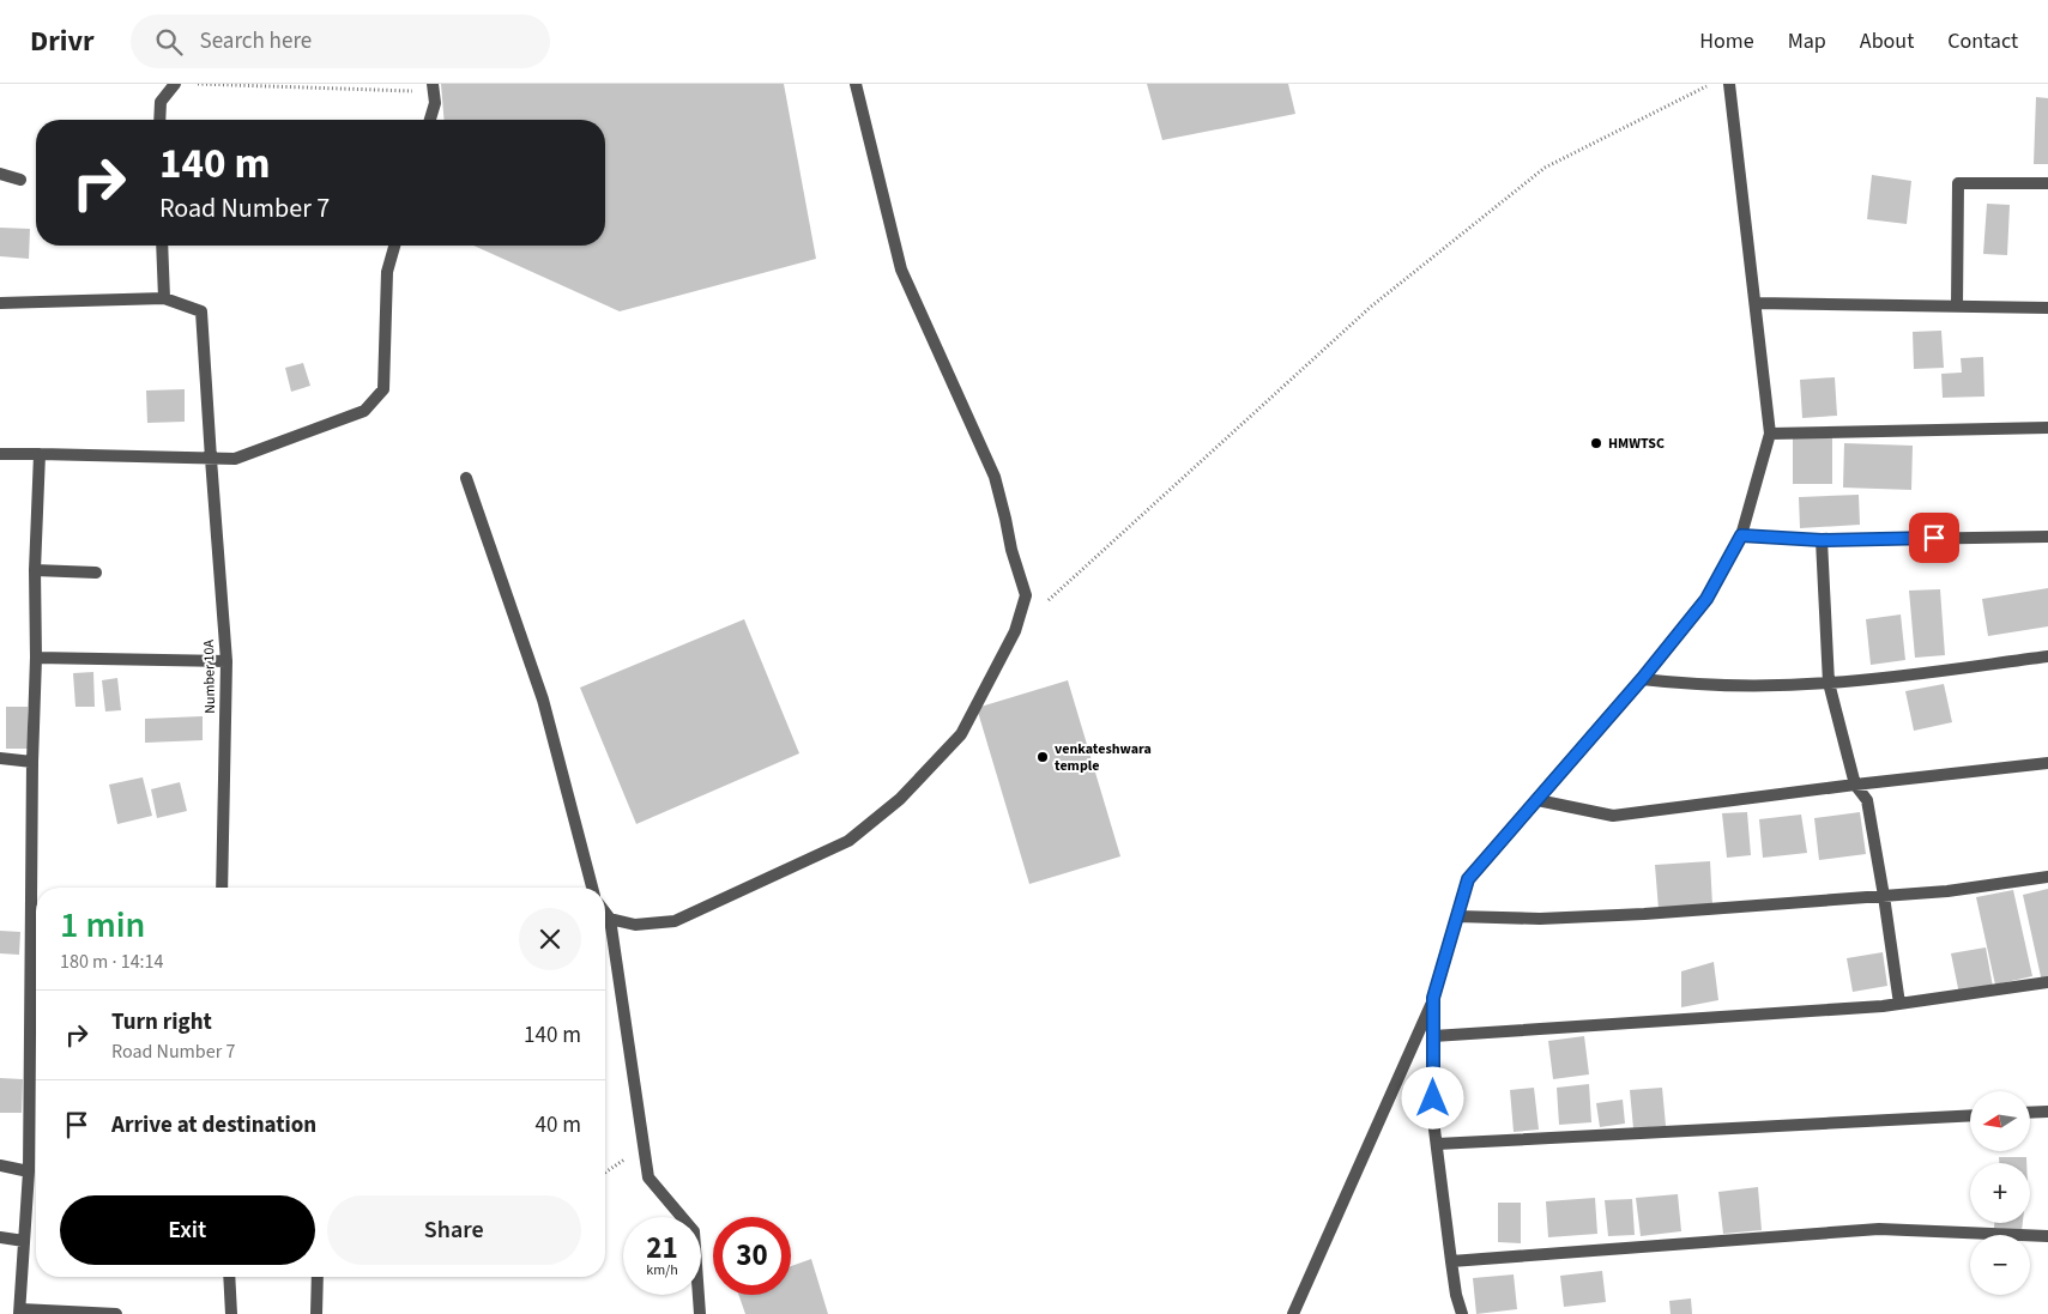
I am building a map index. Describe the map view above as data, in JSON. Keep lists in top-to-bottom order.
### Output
{
  "streets": {
    "street": ["Number 10A"]
  },
  "places": ["HMWTSC", "venkateshwara temple"],
  "north": "left",
  "page": {
    "header": "Drivr",
    "search": "Search here",
    "nav": [
      "Home",
      "Map",
      "About",
      "Contact"
    ],
    "turn": ["140 m", "Road Number 7"],
    "heading": ["1 min", "180 m · 14:14"],
    "list": [
      {
        "name": "Turn right",
        "note": "Road Number 7",
        "value": "140 m"
      },
      {
        "name": "Arrive at destination",
        "value": "40 m"
      }
    ],
    "map_buttons": ["+", "−"],
    "buttons": ["Exit", "Share"],
    "speed": "21 km/h",
    "limit": "30"
  }
}
